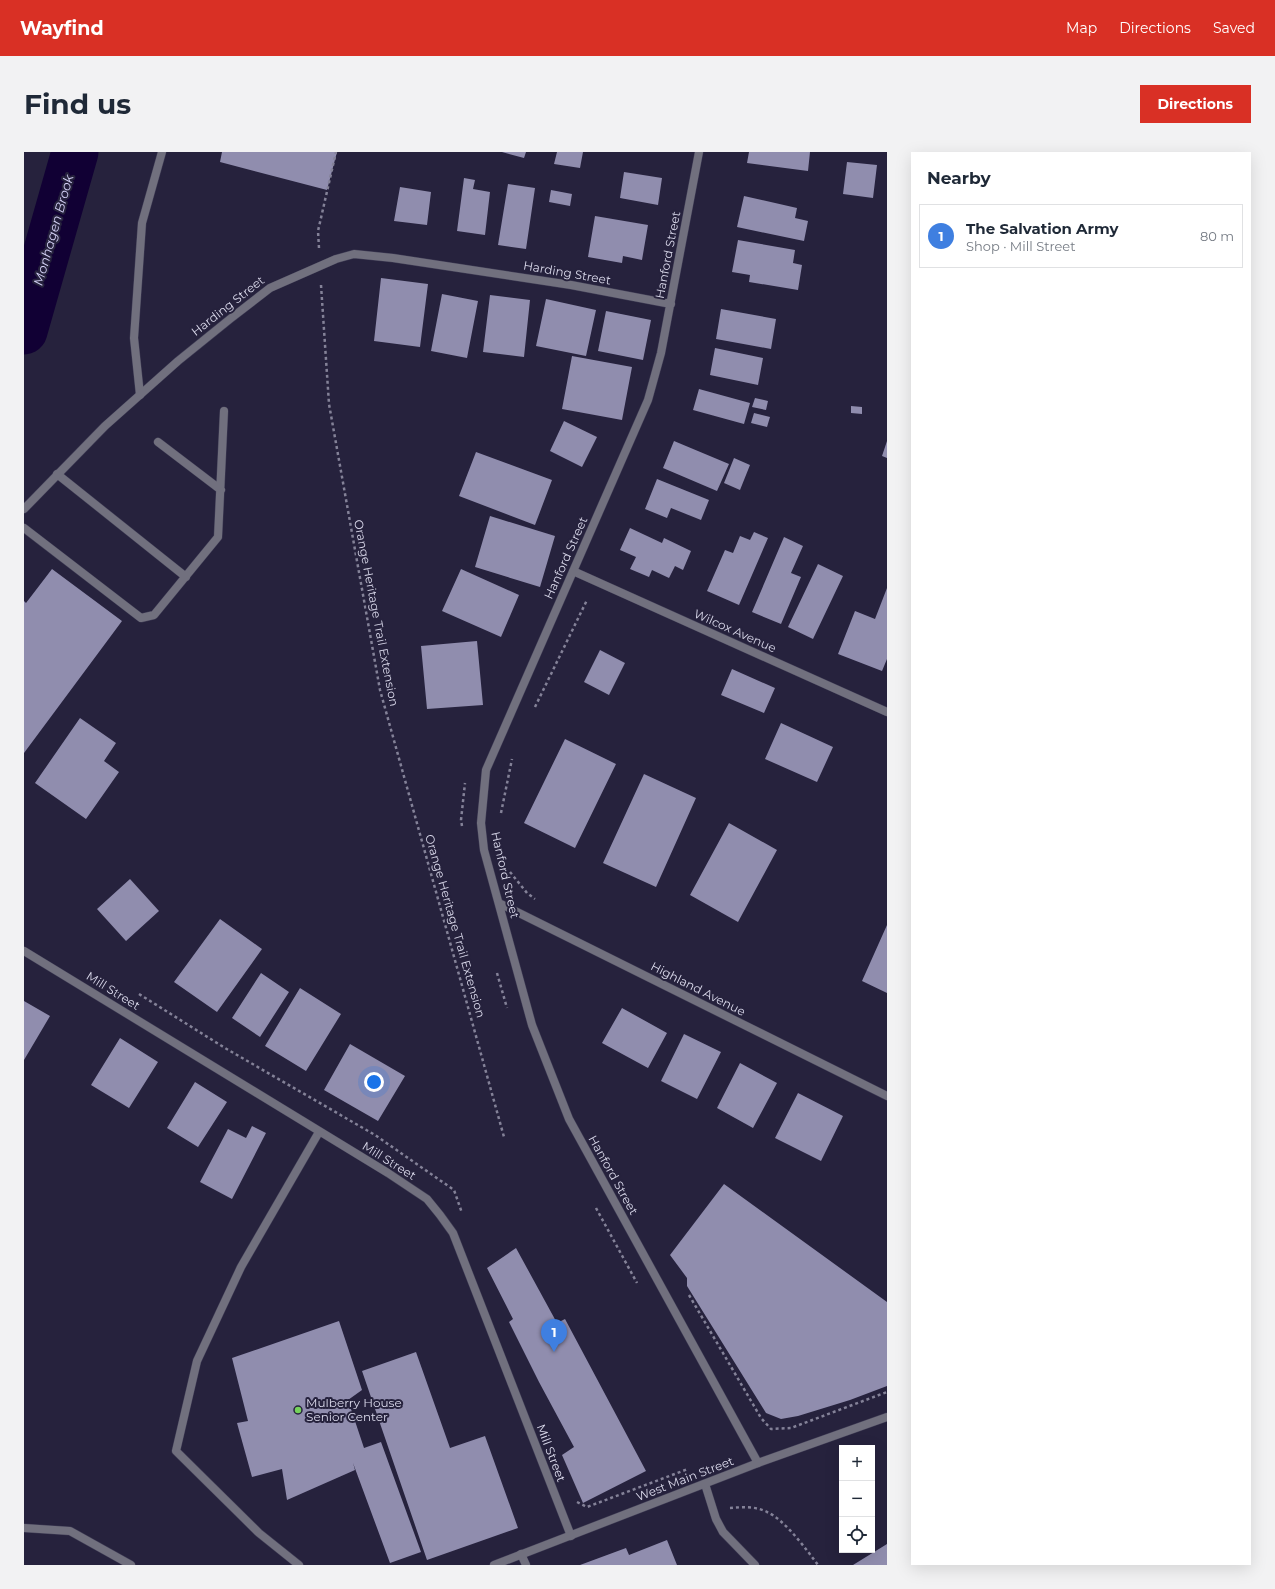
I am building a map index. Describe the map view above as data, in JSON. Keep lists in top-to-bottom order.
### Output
{
  "streets": {
    "street": [
      "Hanford Street",
      "Harding Street",
      "Wilcox Avenue",
      "Highland Avenue",
      "Mill Street",
      "West Main Street"
    ],
    "path": ["Orange Heritage Trail Extension"]
  },
  "crossings": [
    ["Hanford Street", "Harding Street"],
    ["Hanford Street", "Wilcox Avenue"],
    ["Hanford Street", "Highland Avenue"],
    ["Hanford Street", "West Main Street"],
    ["Harding Street", "Orange Heritage Trail Extension"],
    ["Mill Street", "West Main Street"]
  ],
  "water": ["Monhagen Brook"],
  "places": ["Mulberry House Senior Center"],
  "page": {
    "header": "Wayfind",
    "nav": ["Map", "Directions", "Saved"],
    "buttons": "Directions",
    "title": "Find us",
    "heading": "Nearby",
    "list": [
      {
        "mark": "1",
        "name": "The Salvation Army",
        "note": "Shop · Mill Street",
        "value": "80 m"
      }
    ],
    "pins": "1",
    "map_buttons": ["+", "−"]
  }
}
